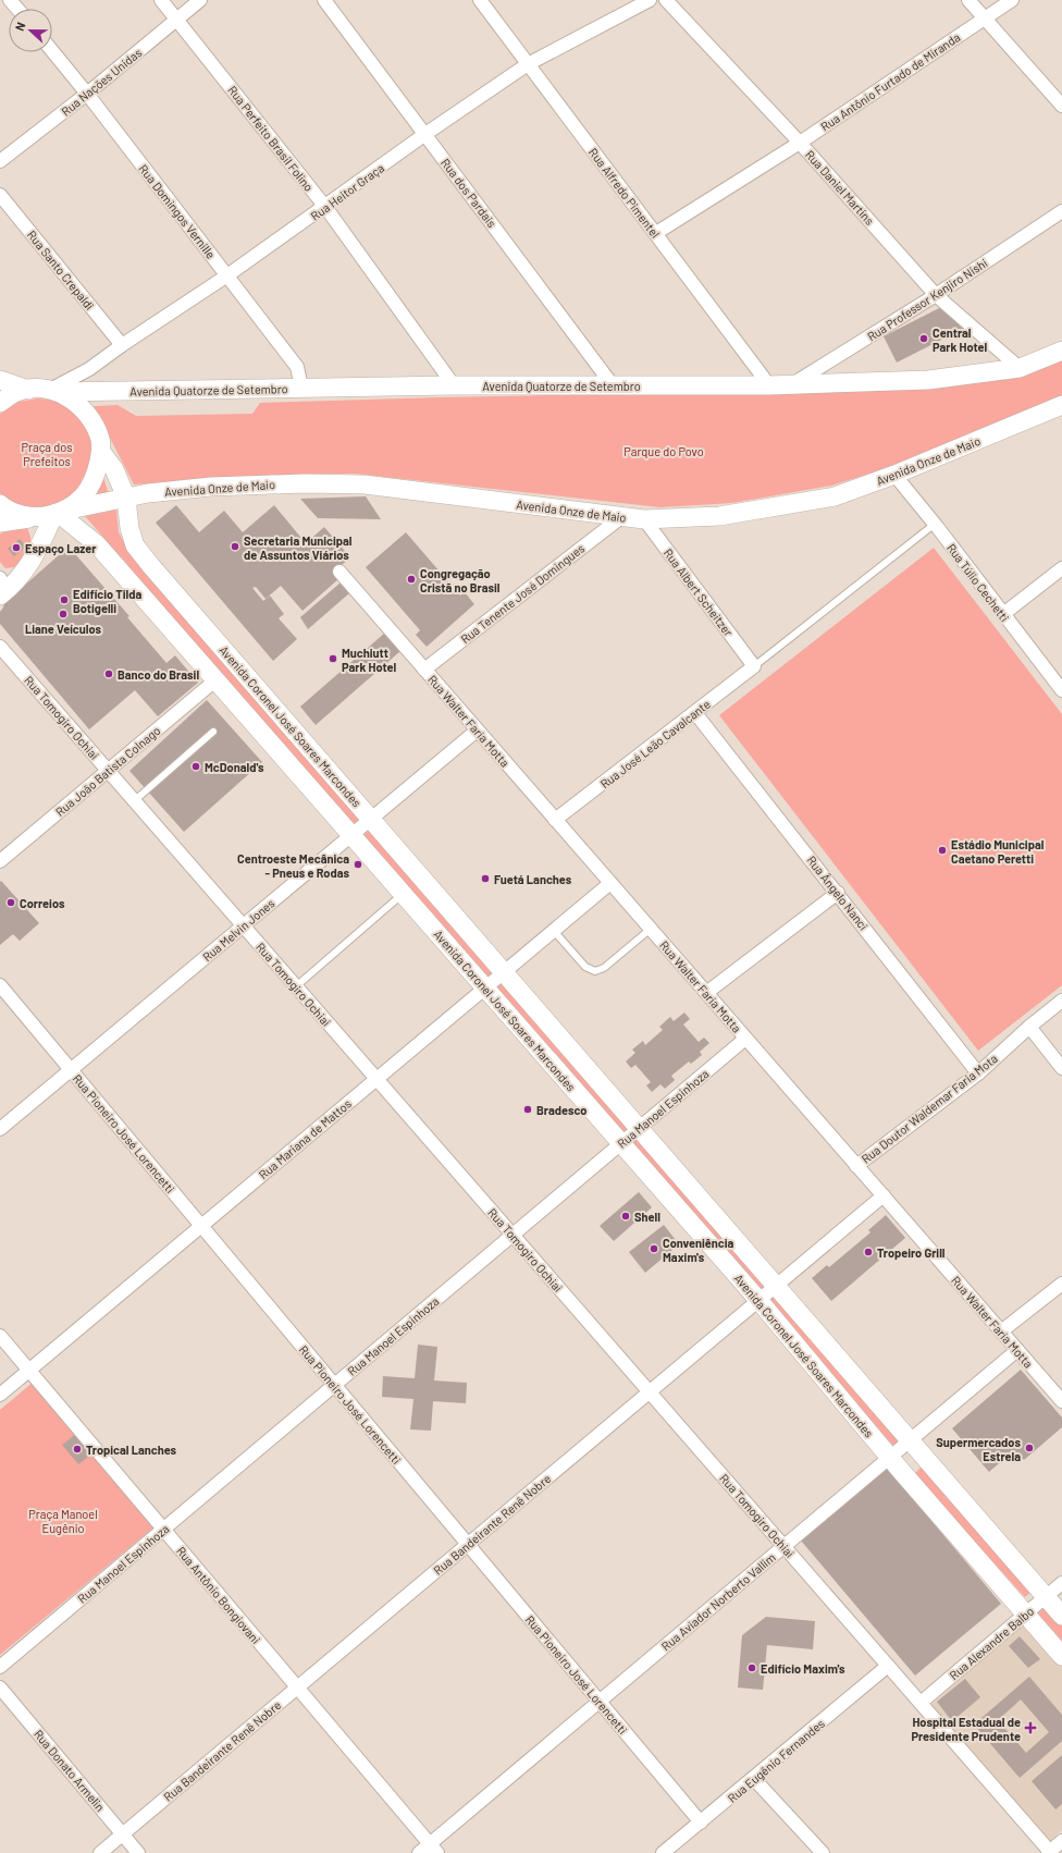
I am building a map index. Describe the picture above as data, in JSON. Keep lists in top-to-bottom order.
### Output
{
  "streets": {
    "main road": ["Avenida Quatorze de Setembro", "Avenida Onze de Maio", "Avenida Coronel José Soares Marcondes"],
    "street": [
      "Rua Nações Unidas",
      "Rua Antônio Furtado de Miranda",
      "Rua Perfeito Brasil Folino",
      "Rua Daniel Martins",
      "Rua Heitor Graça",
      "Rua dos Pardais",
      "Rua Alfredo Pimentel",
      "Rua Domingos Vernille",
      "Rua Santo Crepaldi",
      "Rua Professor Kenjiro Nishi",
      "Rua Túlio Cechetti",
      "Rua Albert Scheitzer",
      "Rua Tenente José Domingues",
      "Rua Tomogiro Ochiai",
      "Rua Walter Faria Motta",
      "Rua José Leão Cavalcante",
      "Rua João Batista Colnago",
      "Rua Ângelo Nanci",
      "Rua Melvin Jones",
      "Rua Manoel Espinhoza",
      "Rua Doutor Waldemar Faria Mota",
      "Rua Pioneiro José Lorencetti",
      "Rua Mariana de Mattos",
      "Rua Bandeirante Renê Nobre",
      "Rua Antônio Bongiovani",
      "Rua Aviador Norberto Vallim",
      "Rua Alexandre Balbo",
      "Rua Eugênio Fernandes",
      "Rua Donato Armelin"
    ]
  },
  "crossings": [
    ["Rua Nações Unidas", "Rua Perfeito Brasil Folino"],
    ["Rua Nações Unidas", "Rua Domingos Vernille"],
    ["Rua Antônio Furtado de Miranda", "Rua Daniel Martins"],
    ["Rua Antônio Furtado de Miranda", "Rua Alfredo Pimentel"],
    ["Rua Perfeito Brasil Folino", "Rua Heitor Graça"],
    ["Rua Perfeito Brasil Folino", "Avenida Quatorze de Setembro"],
    ["Rua Daniel Martins", "Rua Professor Kenjiro Nishi"],
    ["Rua Daniel Martins", "Avenida Quatorze de Setembro"],
    ["Rua Heitor Graça", "Rua dos Pardais"],
    ["Rua Heitor Graça", "Rua Alfredo Pimentel"],
    ["Rua Heitor Graça", "Rua Domingos Vernille"],
    ["Rua Heitor Graça", "Rua Santo Crepaldi"],
    ["Rua Heitor Graça", "Avenida Quatorze de Setembro"],
    ["Rua dos Pardais", "Avenida Quatorze de Setembro"],
    ["Rua Alfredo Pimentel", "Avenida Quatorze de Setembro"],
    ["Rua Domingos Vernille", "Avenida Quatorze de Setembro"],
    ["Rua Professor Kenjiro Nishi", "Avenida Quatorze de Setembro"],
    ["Avenida Onze de Maio", "Rua Túlio Cechetti"],
    ["Avenida Onze de Maio", "Rua Albert Scheitzer"],
    ["Avenida Onze de Maio", "Rua Tenente José Domingues"],
    ["Avenida Onze de Maio", "Avenida Coronel José Soares Marcondes"],
    ["Rua Albert Scheitzer", "Rua José Leão Cavalcante"],
    ["Rua Tenente José Domingues", "Rua Walter Faria Motta"],
    ["Rua Tomogiro Ochiai", "Rua João Batista Colnago"],
    ["Rua Tomogiro Ochiai", "Rua Melvin Jones"],
    ["Rua Tomogiro Ochiai", "Rua Manoel Espinhoza"],
    ["Rua Tomogiro Ochiai", "Rua Mariana de Mattos"],
    ["Rua Tomogiro Ochiai", "Rua Bandeirante Renê Nobre"],
    ["Rua Tomogiro Ochiai", "Rua Aviador Norberto Vallim"],
    ["Rua Tomogiro Ochiai", "Rua Alexandre Balbo"],
    ["Rua Tomogiro Ochiai", "Rua Eugênio Fernandes"],
    ["Rua Walter Faria Motta", "Rua José Leão Cavalcante"],
    ["Rua Walter Faria Motta", "Rua Melvin Jones"],
    ["Rua Walter Faria Motta", "Rua Manoel Espinhoza"],
    ["Rua Walter Faria Motta", "Rua Doutor Waldemar Faria Mota"],
    ["Rua Walter Faria Motta", "Rua Mariana de Mattos"],
    ["Rua Walter Faria Motta", "Rua Bandeirante Renê Nobre"],
    ["Rua Walter Faria Motta", "Rua Aviador Norberto Vallim"],
    ["Avenida Coronel José Soares Marcondes", "Rua João Batista Colnago"],
    ["Avenida Coronel José Soares Marcondes", "Rua Melvin Jones"],
    ["Avenida Coronel José Soares Marcondes", "Rua Manoel Espinhoza"],
    ["Avenida Coronel José Soares Marcondes", "Rua Mariana de Mattos"],
    ["Avenida Coronel José Soares Marcondes", "Rua Bandeirante Renê Nobre"],
    ["Avenida Coronel José Soares Marcondes", "Rua Aviador Norberto Vallim"],
    ["Avenida Coronel José Soares Marcondes", "Rua Alexandre Balbo"],
    ["Rua José Leão Cavalcante", "Rua Ângelo Nanci"],
    ["Rua Ângelo Nanci", "Rua Doutor Waldemar Faria Mota"],
    ["Rua Melvin Jones", "Rua Pioneiro José Lorencetti"],
    ["Rua Manoel Espinhoza", "Rua Pioneiro José Lorencetti"],
    ["Rua Manoel Espinhoza", "Rua Antônio Bongiovani"],
    ["Rua Pioneiro José Lorencetti", "Rua Mariana de Mattos"],
    ["Rua Pioneiro José Lorencetti", "Rua Bandeirante Renê Nobre"],
    ["Rua Pioneiro José Lorencetti", "Rua Aviador Norberto Vallim"],
    ["Rua Pioneiro José Lorencetti", "Rua Eugênio Fernandes"],
    ["Rua Mariana de Mattos", "Rua Antônio Bongiovani"],
    ["Rua Bandeirante Renê Nobre", "Rua Antônio Bongiovani"],
    ["Rua Bandeirante Renê Nobre", "Rua Donato Armelin"],
    ["Rua Antônio Bongiovani", "Rua Aviador Norberto Vallim"]
  ],
  "parks": ["Praça dos Prefeitos", "Parque do Povo", "Praça Manoel Eugênio"],
  "places": {
    "other": [
      "Central Park Hotel",
      "Secretaria Municipal de Assuntos Viários",
      "Espaço Lazer",
      "Congregação Cristã no Brasil",
      "Edifício Tilda Botigelli",
      "Liane Veículos",
      "Muchiutt Park Hotel",
      "Banco do Brasil",
      "McDonald's",
      "Estádio Municipal Caetano Peretti",
      "Centroeste Mecânica - Pneus e Rodas",
      "Fuetá Lanches",
      "Correios",
      "Bradesco",
      "Shell",
      "Conveniência Maxim's",
      "Tropeiro Grill",
      "Supermercados Estrela",
      "Tropical Lanches",
      "Edifício Maxim's"
    ],
    "health": ["Hospital Estadual de Presidente Prudente"]
  },
  "north": "left"
}
